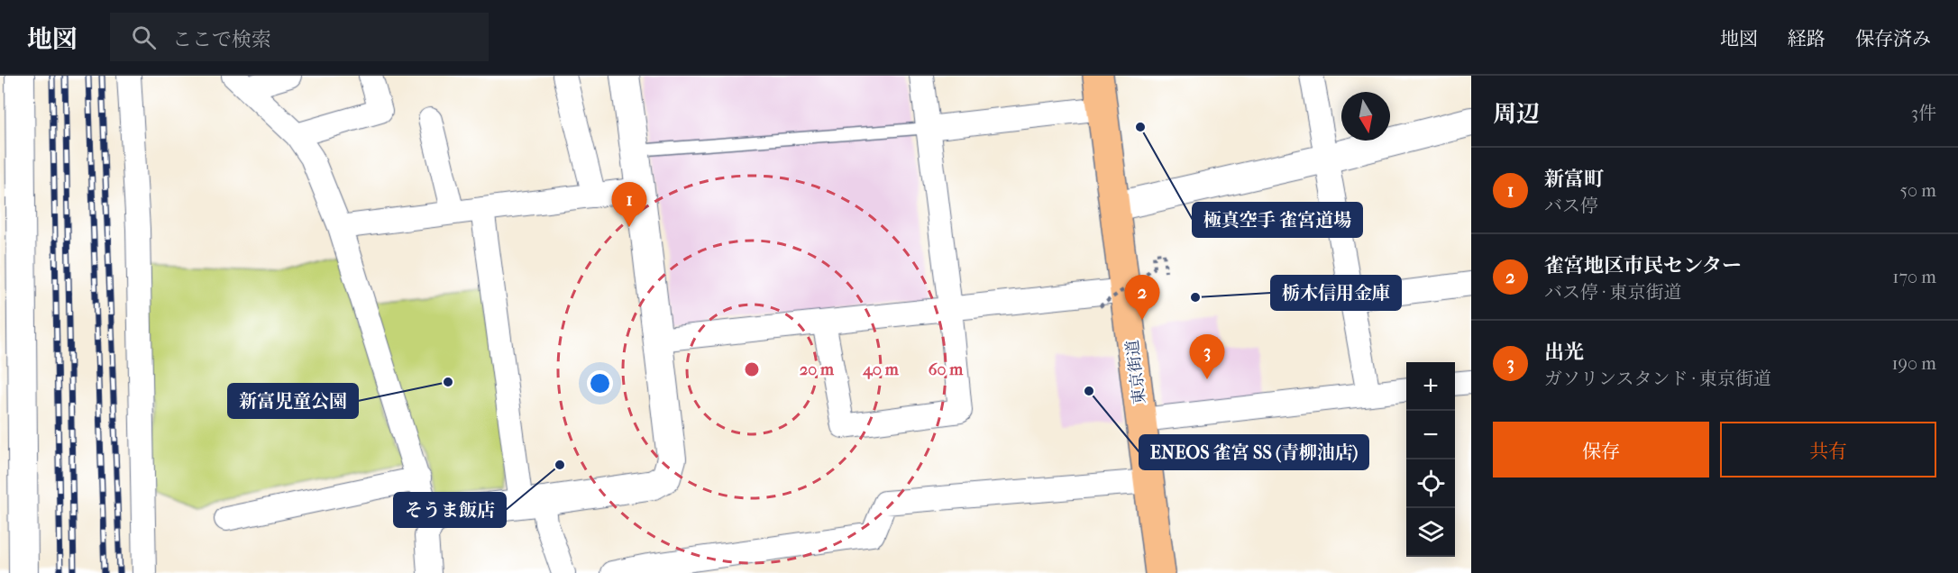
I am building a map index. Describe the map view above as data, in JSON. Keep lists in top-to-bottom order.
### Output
{
  "streets": {
    "highway": ["東京街道"]
  },
  "places": [
    "極真空手 雀宮道場",
    "栃木信用金庫",
    "新富児童公園",
    "ENEOS 雀宮 SS (青柳油店)",
    "そうま飯店"
  ],
  "north": "bottom",
  "page": {
    "header": "地図",
    "search": "ここで検索",
    "nav": ["地図", "経路", "保存済み"],
    "heading": ["周辺", "3件"],
    "list": [
      {
        "mark": "1",
        "name": "新富町",
        "note": "バス停",
        "value": "50 m"
      },
      {
        "mark": "2",
        "name": "雀宮地区市民センター",
        "note": "バス停 · 東京街道",
        "value": "170 m"
      },
      {
        "mark": "3",
        "name": "出光",
        "note": "ガソリンスタンド · 東京街道",
        "value": "190 m"
      }
    ],
    "pins": ["1", "2", "3"],
    "map_buttons": ["+", "−"],
    "buttons": ["保存", "共有"]
  },
  "rings": ["20 m", "40 m", "60 m"]
}
